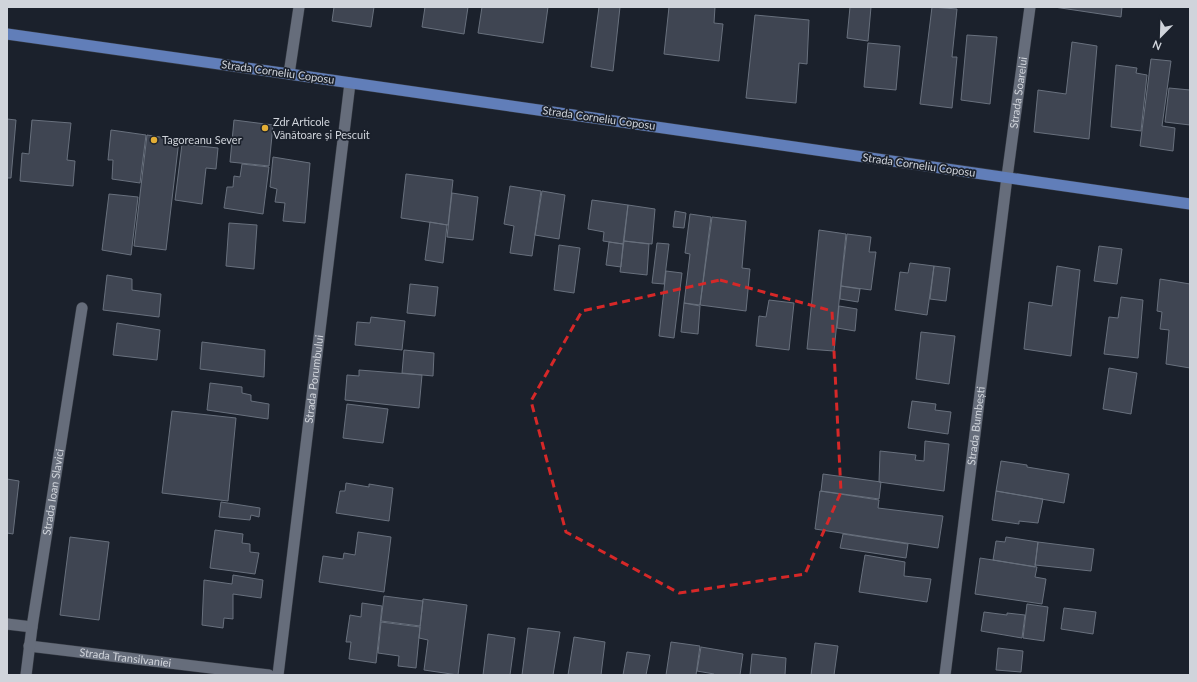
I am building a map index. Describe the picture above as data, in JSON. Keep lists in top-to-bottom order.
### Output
{
  "streets": {
    "main road": ["Strada Corneliu Coposu"],
    "street": [
      "Strada Soarelui",
      "Strada Porumbului",
      "Strada Bumbești",
      "Strada Ioan Slavici",
      "Strada Transilvaniei"
    ]
  },
  "crossings": [
    ["Strada Corneliu Coposu", "Strada Soarelui"],
    ["Strada Corneliu Coposu", "Strada Porumbului"],
    ["Strada Corneliu Coposu", "Strada Bumbești"],
    ["Strada Soarelui", "Strada Bumbești"],
    ["Strada Ioan Slavici", "Strada Transilvaniei"]
  ],
  "places": ["Zdr Articole Vânătoare și Pescuit", "Tagoreanu Sever"],
  "north": "bottom left"
}
